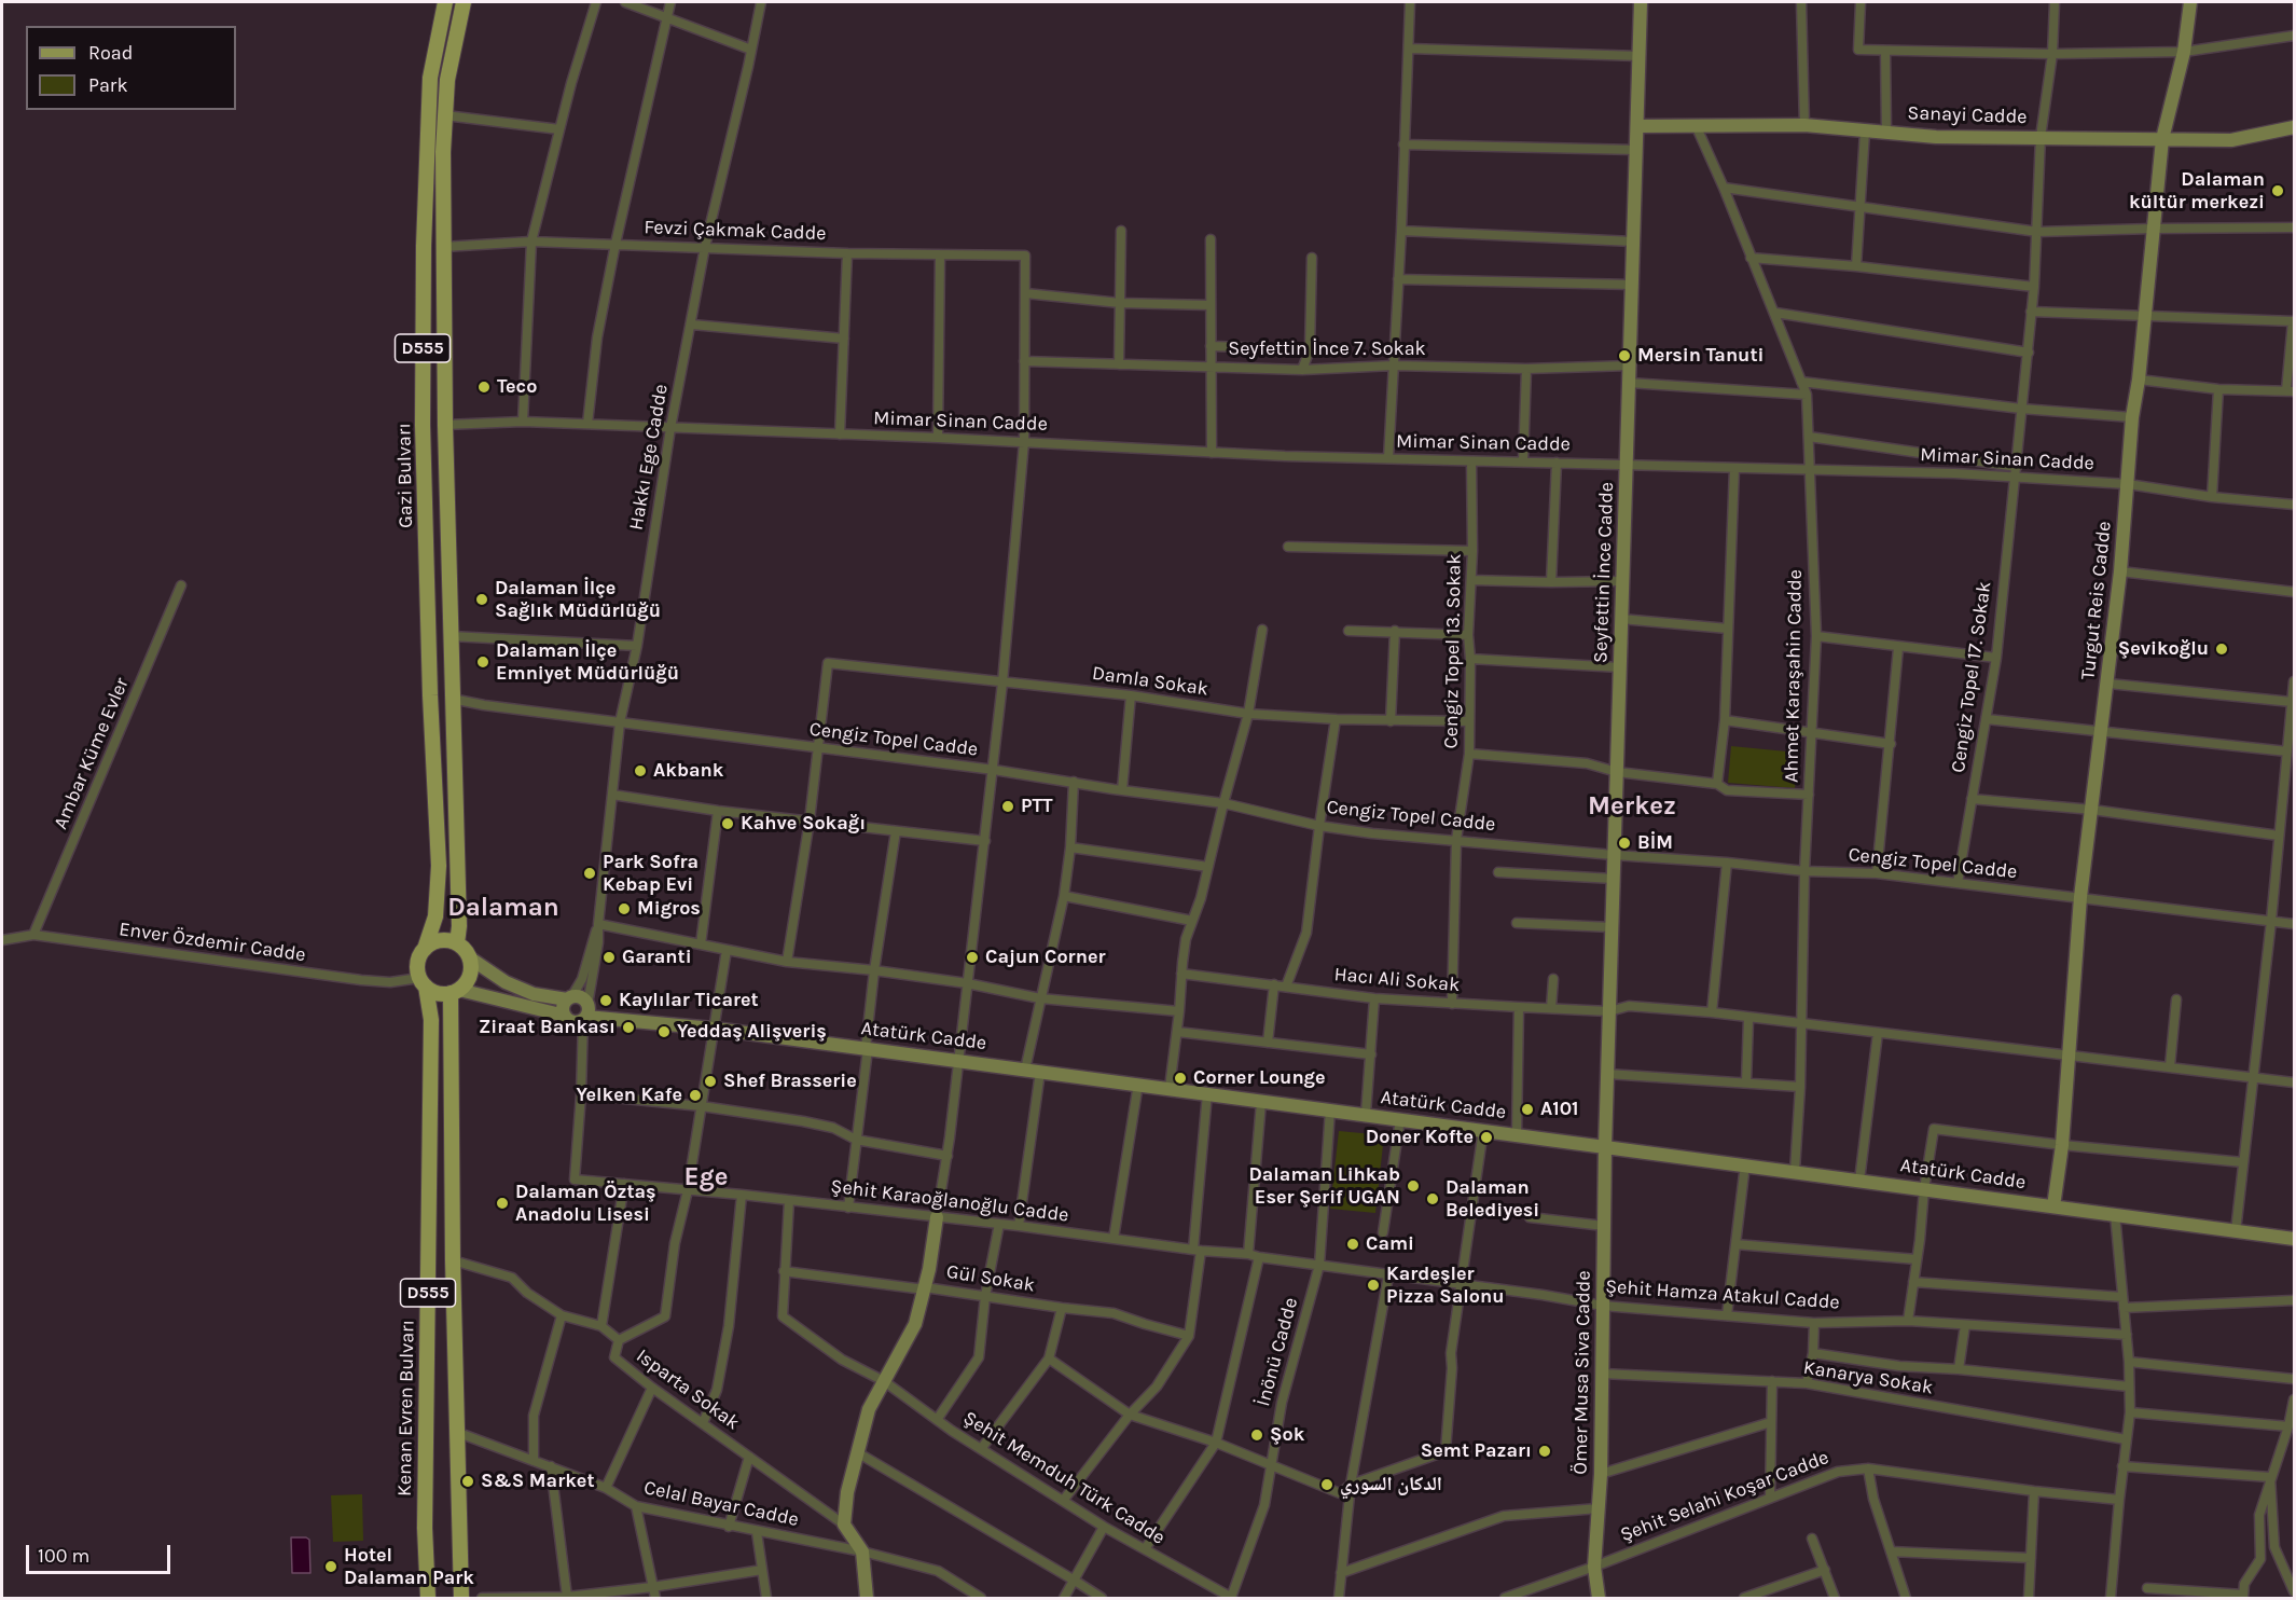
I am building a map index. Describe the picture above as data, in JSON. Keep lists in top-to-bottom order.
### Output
{
  "streets": {
    "main road": [
      "Sanayi Cadde",
      "D555",
      "Gazi Bulvarı",
      "Seyfettin İnce Cadde",
      "Turgut Reis Cadde",
      "Atatürk Cadde",
      "Ömer Musa Siva Cadde",
      "Kenan Evren Bulvarı"
    ],
    "street": [
      "Fevzi Çakmak Cadde",
      "Seyfettin İnce 7. Sokak",
      "Mimar Sinan Cadde",
      "Hakkı Ege Cadde",
      "Cengiz Topel 13. Sokak",
      "Ahmet Karaşahin Cadde",
      "Cengiz Topel 17. Sokak",
      "Damla Sokak",
      "Cengiz Topel Cadde",
      "Ambar Küme Evler",
      "Enver Özdemir Cadde",
      "Hacı Ali Sokak",
      "Şehit Karaoğlanoğlu Cadde",
      "Gül Sokak",
      "Şehit Hamza Atakul Cadde",
      "İnönü Cadde",
      "Kanarya Sokak",
      "Isparta Sokak",
      "Şehit Memduh Türk Cadde",
      "Şehit Selahi Koşar Cadde",
      "Celal Bayar Cadde"
    ]
  },
  "crossings": [
    ["Sanayi Cadde", "Seyfettin İnce Cadde"],
    ["Sanayi Cadde", "Turgut Reis Cadde"],
    ["Sanayi Cadde", "Ahmet Karaşahin Cadde"],
    ["Sanayi Cadde", "Cengiz Topel 17. Sokak"],
    ["Fevzi Çakmak Cadde", "Hakkı Ege Cadde"],
    ["Fevzi Çakmak Cadde", "Gazi Bulvarı"],
    ["D555", "Gazi Bulvarı"],
    ["D555", "Enver Özdemir Cadde"],
    ["D555", "Isparta Sokak"],
    ["D555", "Kenan Evren Bulvarı"],
    ["D555", "Celal Bayar Cadde"],
    ["Seyfettin İnce 7. Sokak", "Seyfettin İnce Cadde"],
    ["Mimar Sinan Cadde", "Hakkı Ege Cadde"],
    ["Mimar Sinan Cadde", "Gazi Bulvarı"],
    ["Mimar Sinan Cadde", "Seyfettin İnce Cadde"],
    ["Mimar Sinan Cadde", "Turgut Reis Cadde"],
    ["Mimar Sinan Cadde", "Cengiz Topel 13. Sokak"],
    ["Mimar Sinan Cadde", "Ahmet Karaşahin Cadde"],
    ["Mimar Sinan Cadde", "Cengiz Topel 17. Sokak"],
    ["Hakkı Ege Cadde", "Cengiz Topel Cadde"],
    ["Hakkı Ege Cadde", "Atatürk Cadde"],
    ["Hakkı Ege Cadde", "Şehit Karaoğlanoğlu Cadde"],
    ["Gazi Bulvarı", "Cengiz Topel Cadde"],
    ["Gazi Bulvarı", "Enver Özdemir Cadde"],
    ["Gazi Bulvarı", "Kenan Evren Bulvarı"],
    ["Seyfettin İnce Cadde", "Cengiz Topel Cadde"],
    ["Seyfettin İnce Cadde", "Hacı Ali Sokak"],
    ["Seyfettin İnce Cadde", "Atatürk Cadde"],
    ["Seyfettin İnce Cadde", "Ömer Musa Siva Cadde"],
    ["Turgut Reis Cadde", "Cengiz Topel Cadde"],
    ["Turgut Reis Cadde", "Hacı Ali Sokak"],
    ["Turgut Reis Cadde", "Atatürk Cadde"],
    ["Cengiz Topel 13. Sokak", "Damla Sokak"],
    ["Cengiz Topel 13. Sokak", "Cengiz Topel Cadde"],
    ["Cengiz Topel 13. Sokak", "Hacı Ali Sokak"],
    ["Ahmet Karaşahin Cadde", "Cengiz Topel Cadde"],
    ["Ahmet Karaşahin Cadde", "Hacı Ali Sokak"],
    ["Ahmet Karaşahin Cadde", "Atatürk Cadde"],
    ["Cengiz Topel 17. Sokak", "Cengiz Topel Cadde"],
    ["Damla Sokak", "Cengiz Topel Cadde"],
    ["Ambar Küme Evler", "Enver Özdemir Cadde"],
    ["Enver Özdemir Cadde", "Kenan Evren Bulvarı"],
    ["Atatürk Cadde", "İnönü Cadde"],
    ["Atatürk Cadde", "Ömer Musa Siva Cadde"],
    ["Şehit Karaoğlanoğlu Cadde", "Şehit Hamza Atakul Cadde"],
    ["Şehit Karaoğlanoğlu Cadde", "İnönü Cadde"],
    ["Gül Sokak", "Şehit Memduh Türk Cadde"],
    ["Şehit Hamza Atakul Cadde", "İnönü Cadde"],
    ["Şehit Hamza Atakul Cadde", "Ömer Musa Siva Cadde"],
    ["İnönü Cadde", "Şehit Memduh Türk Cadde"],
    ["Ömer Musa Siva Cadde", "Kanarya Sokak"],
    ["Ömer Musa Siva Cadde", "Şehit Selahi Koşar Cadde"]
  ],
  "districts": ["Merkez", "Dalaman", "Ege"],
  "places": [
    "Dalaman kültür merkezi",
    "Mersin Tanuti",
    "Teco",
    "Dalaman İlçe Sağlık Müdürlüğü",
    "Şevikoğlu",
    "Dalaman İlçe Emniyet Müdürlüğü",
    "Akbank",
    "PTT",
    "Kahve Sokağı",
    "BİM",
    "Park Sofra Kebap Evi",
    "Migros",
    "Garanti",
    "Cajun Corner",
    "Kaylılar Ticaret",
    "Ziraat Bankası",
    "Yeddaş Alişveriş",
    "Corner Lounge",
    "Shef Brasserie",
    "Yelken Kafe",
    "A101",
    "Doner Kofte",
    "Dalaman Lihkab Eser Şerif UGAN",
    "Dalaman Belediyesi",
    "Dalaman Öztaş Anadolu Lisesi",
    "Cami",
    "Kardeşler Pizza Salonu",
    "Şok",
    "Semt Pazarı",
    "S&S Market",
    "الدكان السوري",
    "Hotel Dalaman Park"
  ],
  "legend": ["Road", "Park"],
  "scale_bar": "100 m"
}
